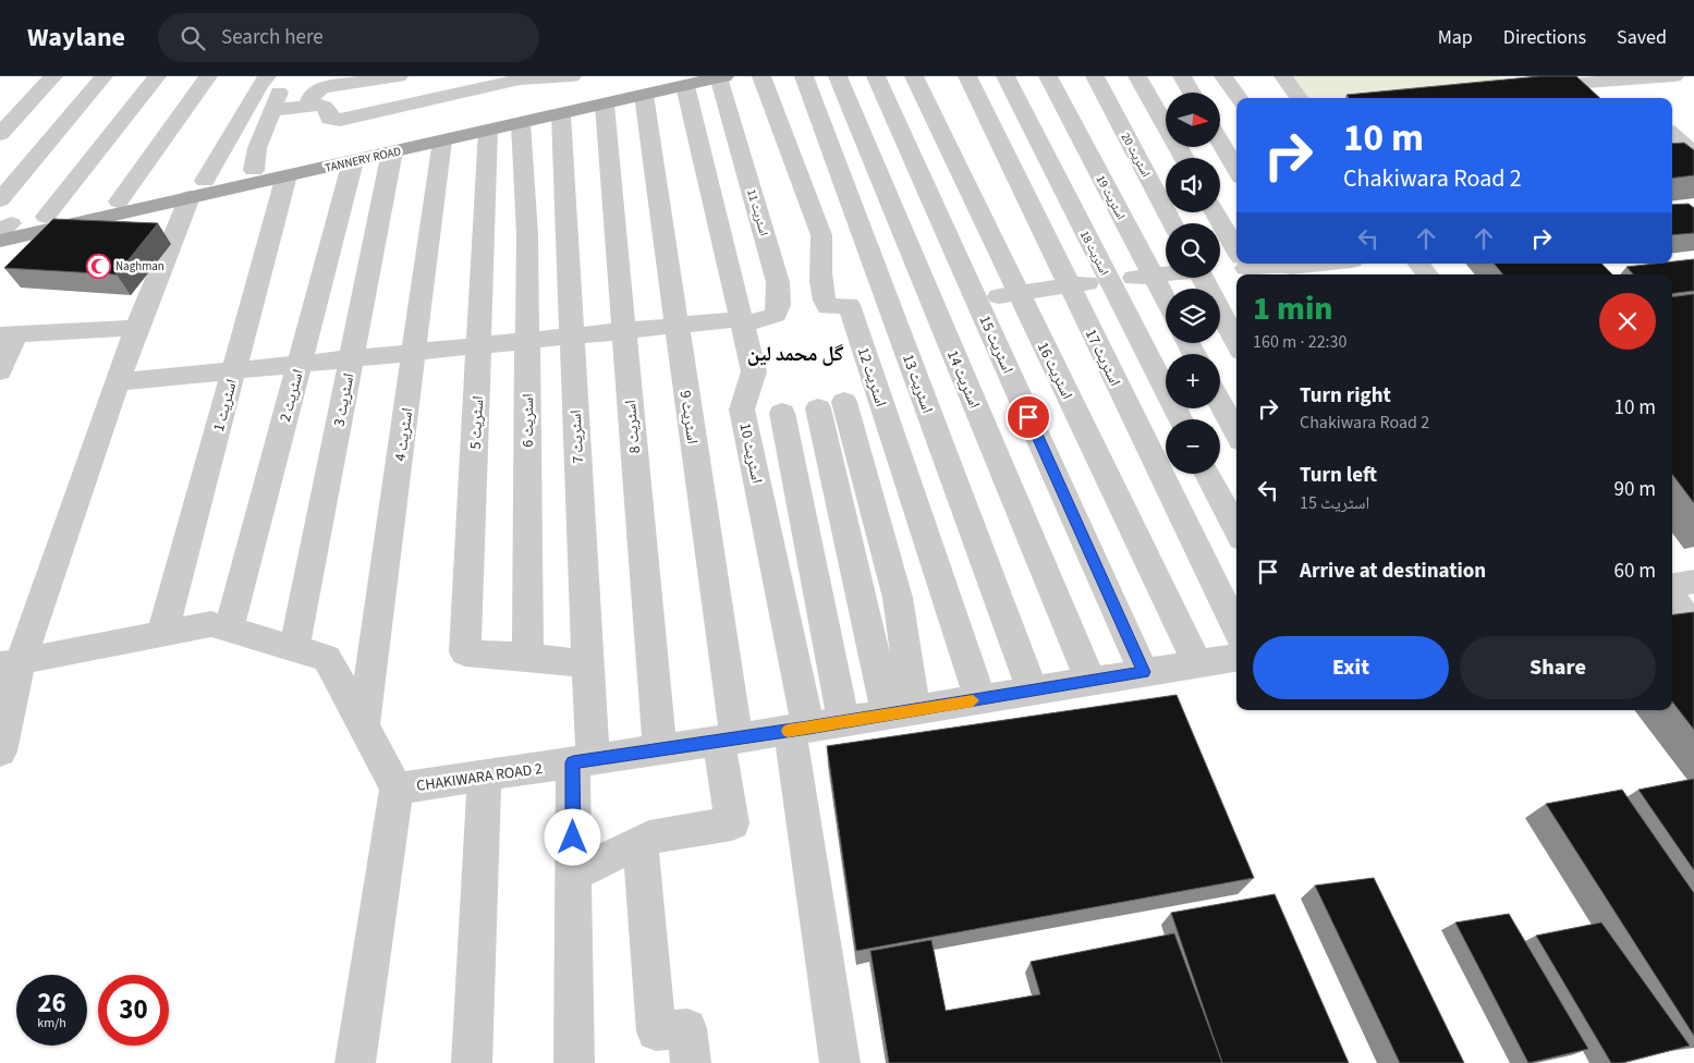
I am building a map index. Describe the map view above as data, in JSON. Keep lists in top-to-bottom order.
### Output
{
  "streets": {
    "main road": ["TANNERY ROAD"],
    "street": [
      "اسٹریٹ 20",
      "اسٹریٹ 19",
      "اسٹریٹ 11",
      "اسٹریٹ 18",
      "اسٹریٹ 15",
      "اسٹریٹ 17",
      "اسٹریٹ 16",
      "اسٹریٹ 12",
      "اسٹریٹ 14",
      "اسٹریٹ 13",
      "اسٹریٹ 2",
      "اسٹریٹ 3",
      "اسٹریٹ 1",
      "اسٹریٹ 9",
      "اسٹریٹ 6",
      "اسٹریٹ 5",
      "اسٹریٹ 8",
      "اسٹریٹ 4",
      "اسٹریٹ 7",
      "اسٹریٹ 10",
      "CHAKIWARA ROAD 2"
    ]
  },
  "crossings": [
    ["TANNERY ROAD", "اسٹریٹ 11"],
    ["TANNERY ROAD", "اسٹریٹ 2"],
    ["TANNERY ROAD", "اسٹریٹ 3"],
    ["TANNERY ROAD", "اسٹریٹ 1"],
    ["TANNERY ROAD", "اسٹریٹ 9"],
    ["TANNERY ROAD", "اسٹریٹ 6"],
    ["TANNERY ROAD", "اسٹریٹ 5"],
    ["TANNERY ROAD", "اسٹریٹ 8"],
    ["TANNERY ROAD", "اسٹریٹ 4"],
    ["TANNERY ROAD", "اسٹریٹ 7"],
    ["TANNERY ROAD", "اسٹریٹ 10"],
    ["اسٹریٹ 15", "CHAKIWARA ROAD 2"],
    ["اسٹریٹ 16", "CHAKIWARA ROAD 2"],
    ["اسٹریٹ 12", "CHAKIWARA ROAD 2"],
    ["اسٹریٹ 14", "CHAKIWARA ROAD 2"],
    ["اسٹریٹ 13", "CHAKIWARA ROAD 2"],
    ["اسٹریٹ 9", "CHAKIWARA ROAD 2"],
    ["اسٹریٹ 6", "اسٹریٹ 5"],
    ["اسٹریٹ 8", "CHAKIWARA ROAD 2"],
    ["اسٹریٹ 7", "CHAKIWARA ROAD 2"],
    ["اسٹریٹ 10", "CHAKIWARA ROAD 2"]
  ],
  "districts": ["گل محمد لین"],
  "places": {
    "mosque": ["Naghman"]
  },
  "north": "right",
  "page": {
    "header": "Waylane",
    "search": "Search here",
    "nav": ["Map", "Directions", "Saved"],
    "map_buttons": ["+", "−"],
    "turn": ["10 m", "Chakiwara Road 2"],
    "heading": ["1 min", "160 m · 22:30"],
    "list": [
      {
        "name": "Turn right",
        "note": "Chakiwara Road 2",
        "value": "10 m"
      },
      {
        "name": "Turn left",
        "note": "اسٹریٹ 15",
        "value": "90 m"
      },
      {
        "name": "Arrive at destination",
        "value": "60 m"
      }
    ],
    "buttons": ["Exit", "Share"],
    "speed": "26 km/h",
    "limit": "30"
  }
}
